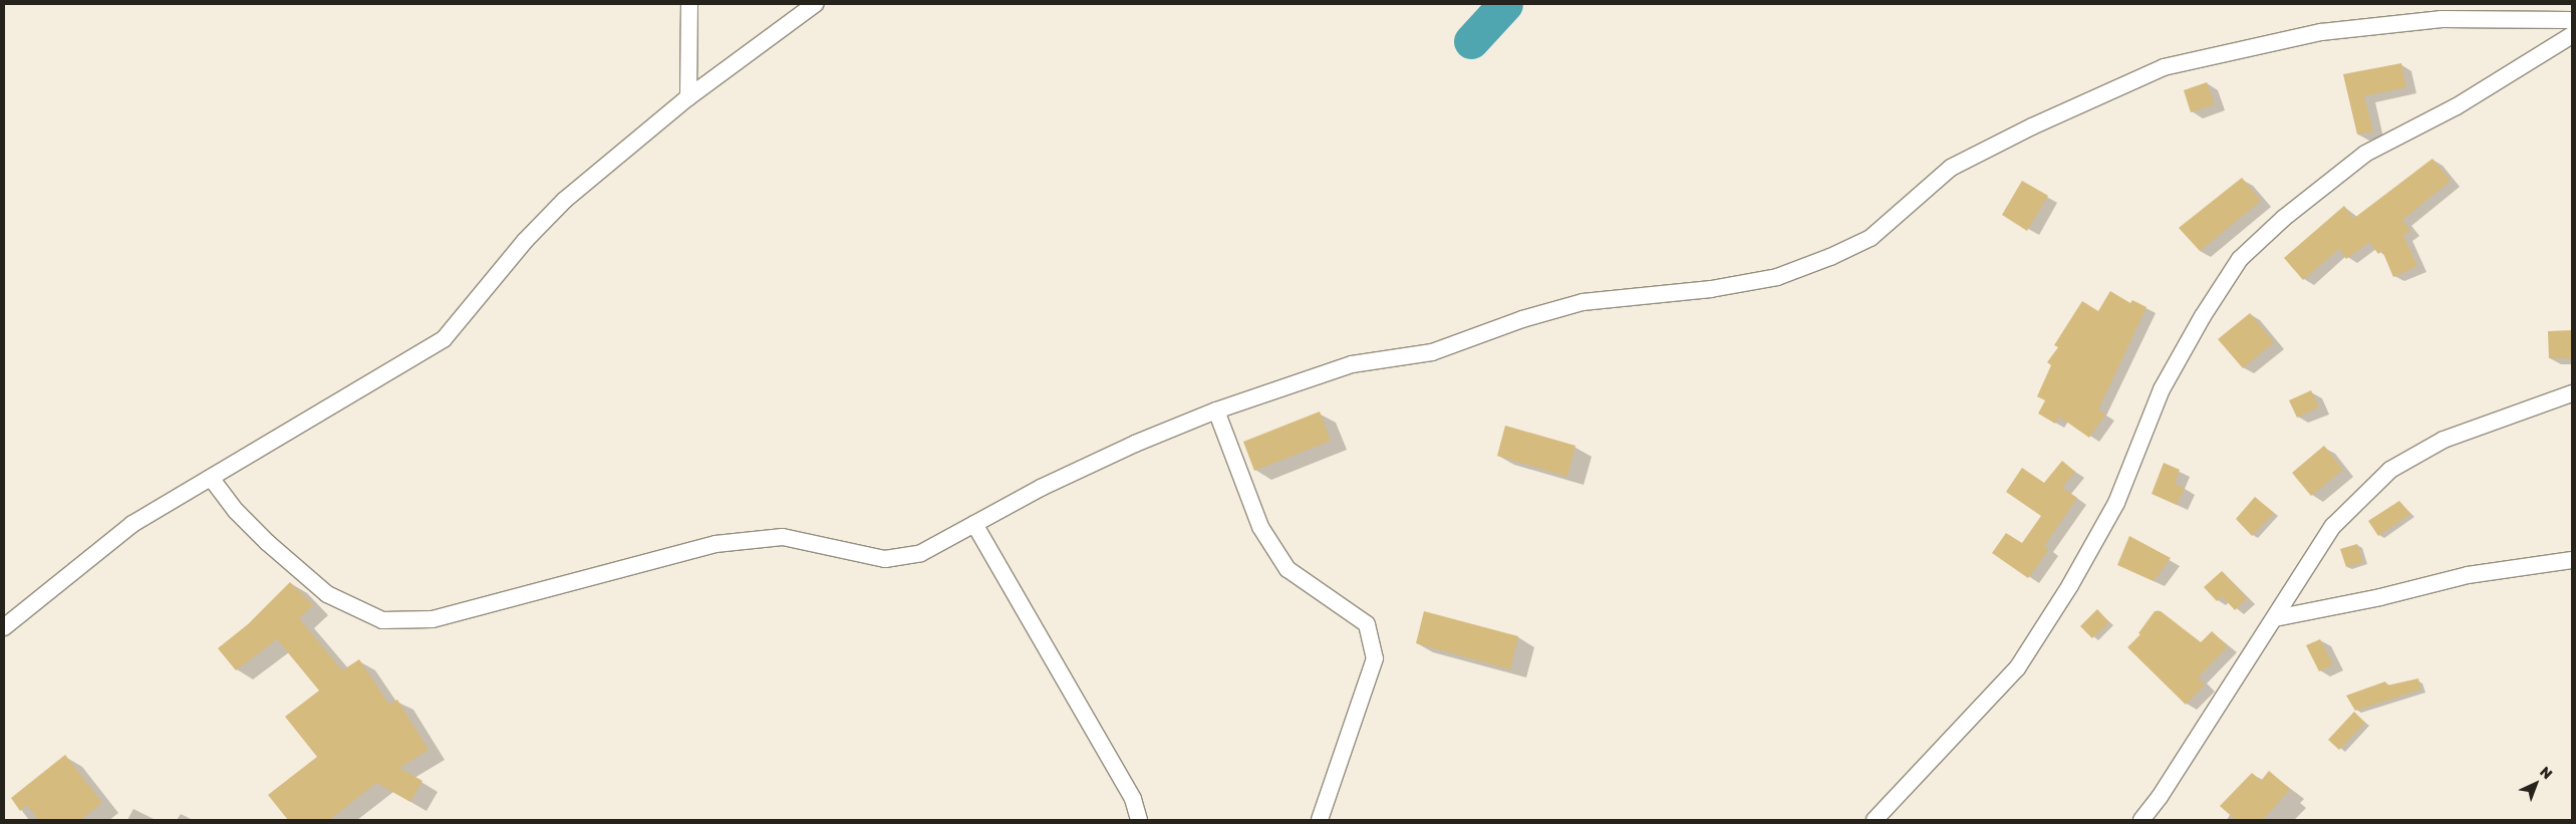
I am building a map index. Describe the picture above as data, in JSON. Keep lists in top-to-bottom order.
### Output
{
  "north": "top right"
}
